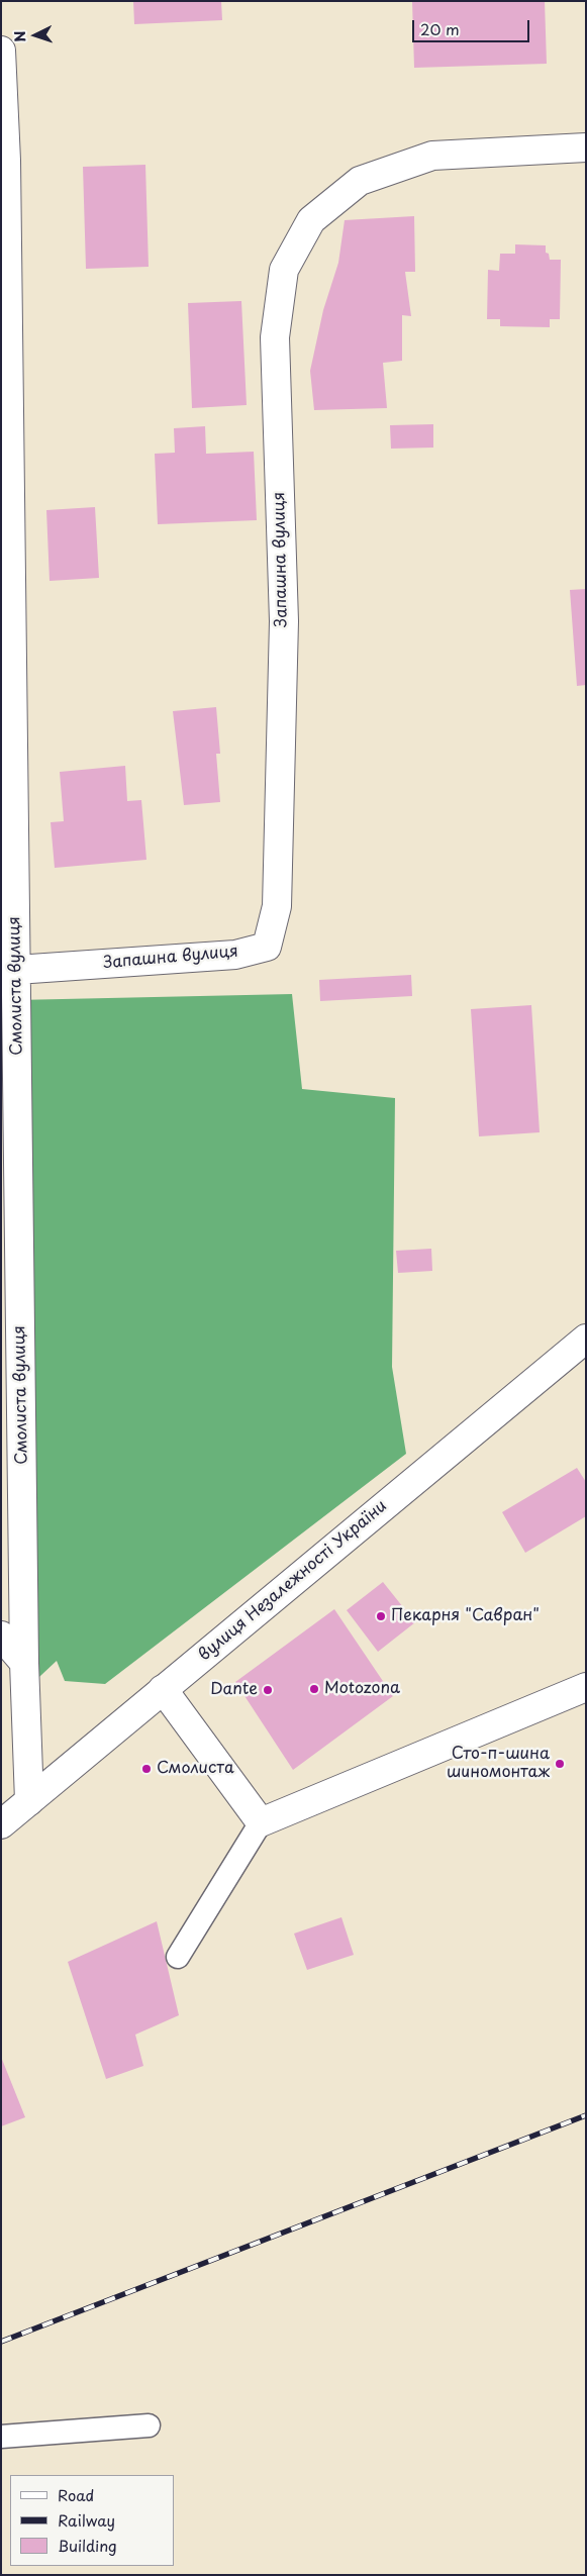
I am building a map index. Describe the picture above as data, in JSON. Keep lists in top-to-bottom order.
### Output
{
  "streets": {
    "street": ["Запашна вулиця", "Смолиста вулиця", "вулиця Незалежності України"]
  },
  "crossings": [
    ["Запашна вулиця", "Смолиста вулиця"],
    ["Смолиста вулиця", "вулиця Незалежності України"]
  ],
  "places": [
    "Пекарня \"Савран\"",
    "Motozona",
    "Dante",
    "Сто-п-шина шиномонтаж",
    "Смолиста"
  ],
  "legend": ["Road", "Railway", "Building"],
  "scale_bar": "20 m",
  "north": "left"
}
